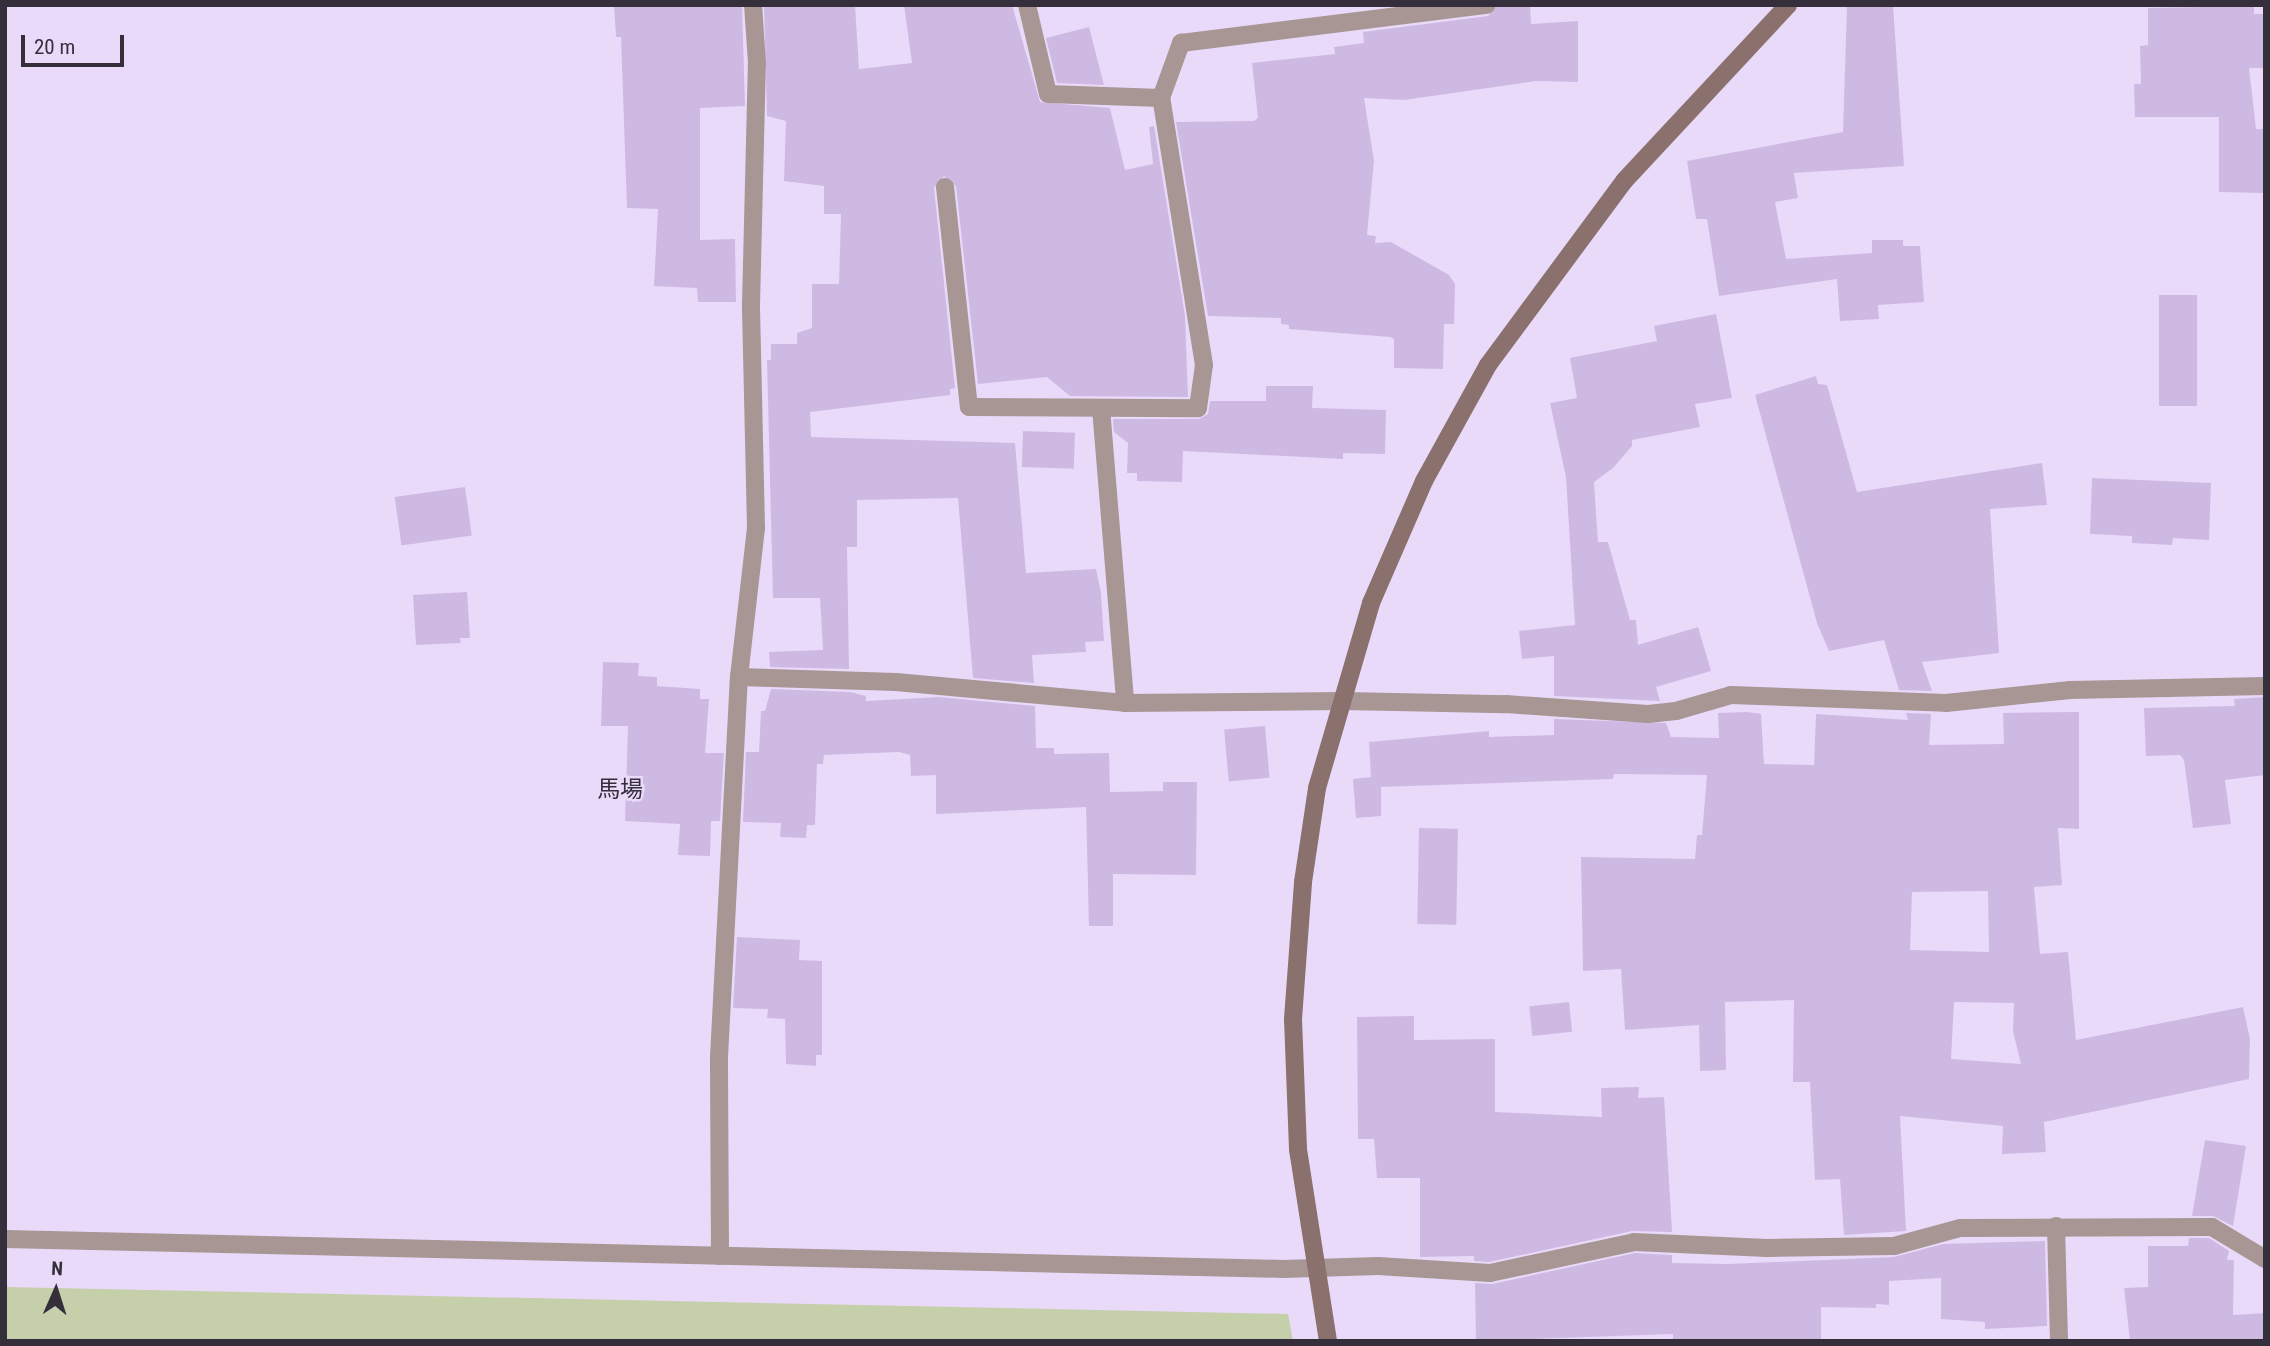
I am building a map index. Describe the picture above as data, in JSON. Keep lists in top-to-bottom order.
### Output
{
  "districts": ["馬場"],
  "scale_bar": "20 m",
  "north": "top"
}
